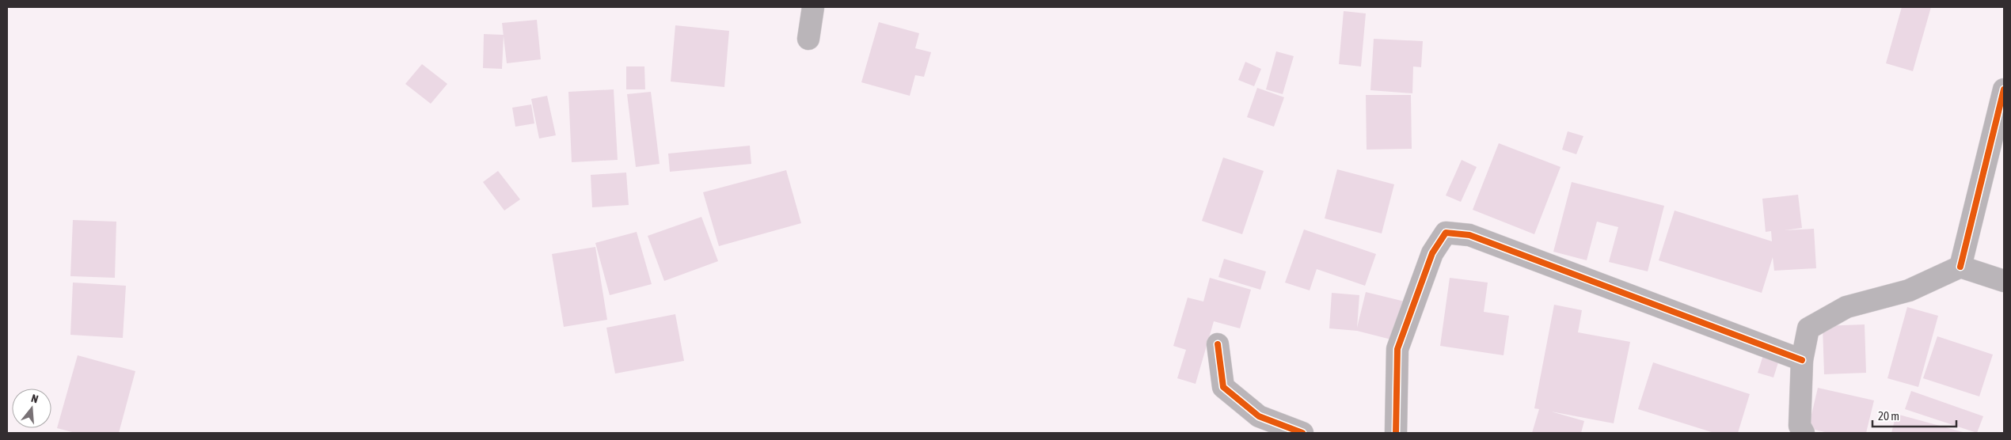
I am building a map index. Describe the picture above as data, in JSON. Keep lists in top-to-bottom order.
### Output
{
  "scale_bar": "20 m",
  "north": "top"
}
